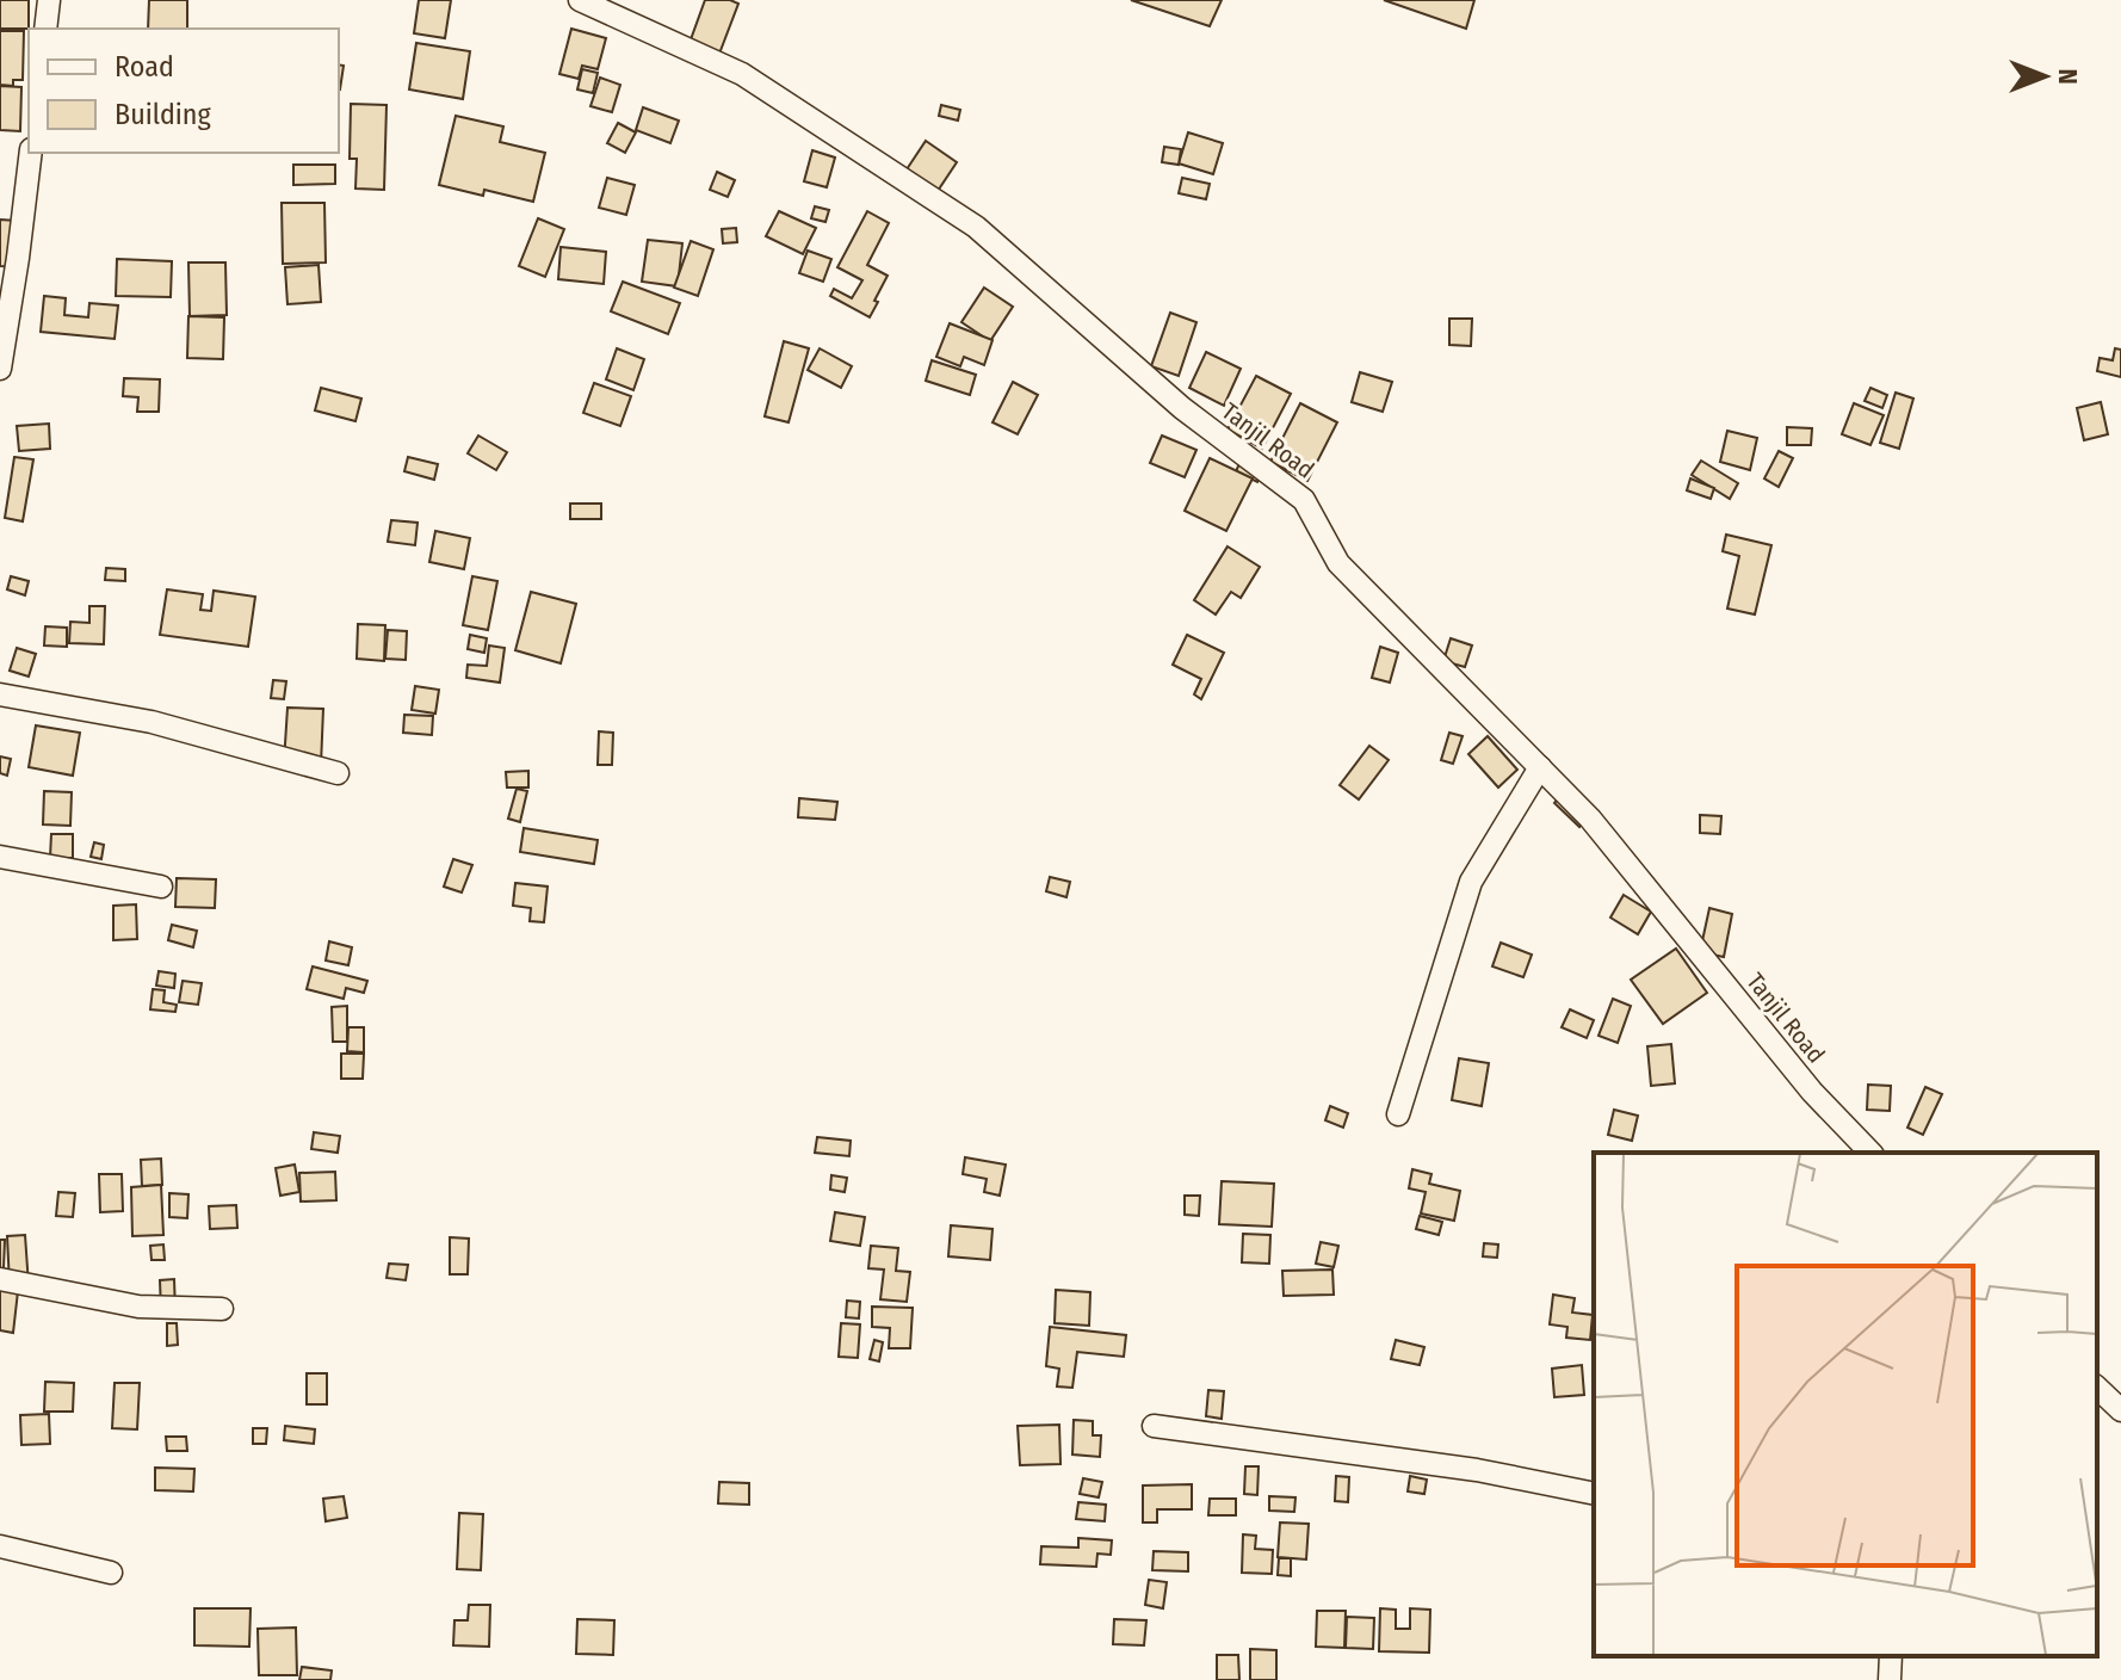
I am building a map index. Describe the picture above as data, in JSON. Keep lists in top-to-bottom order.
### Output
{
  "streets": {
    "street": ["Tanjil Road"]
  },
  "legend": ["Road", "Building"],
  "north": "right"
}
